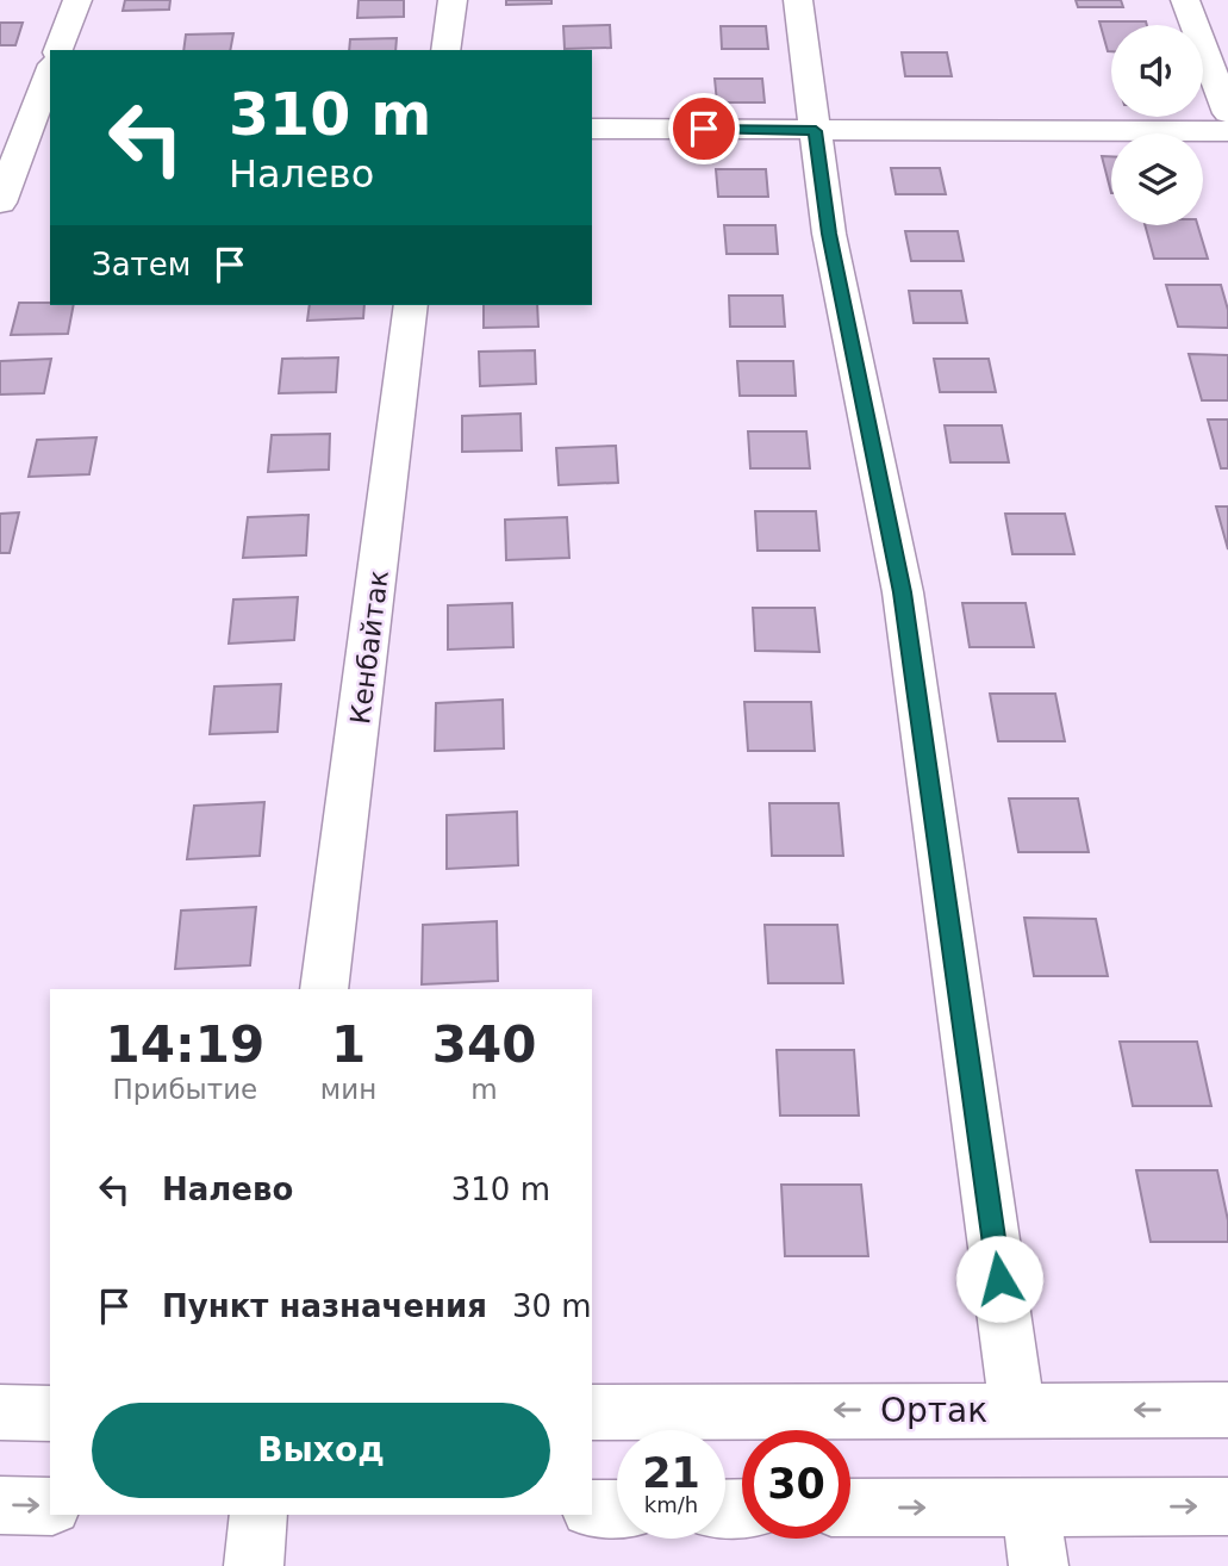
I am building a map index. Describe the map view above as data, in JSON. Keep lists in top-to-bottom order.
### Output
{
  "streets": {
    "street": ["Кенбайтак", "Ортак"]
  },
  "page": {
    "turn": ["310 m", "Налево"],
    "then": "Затем",
    "eta": [
      "14:19",
      "Прибытие",
      "1",
      "мин",
      "340",
      "m"
    ],
    "list": [
      {
        "name": "Налево",
        "value": "310 m"
      },
      {
        "name": "Пункт назначения",
        "value": "30 m"
      }
    ],
    "buttons": "Выход",
    "speed": "21 km/h",
    "limit": "30"
  }
}
